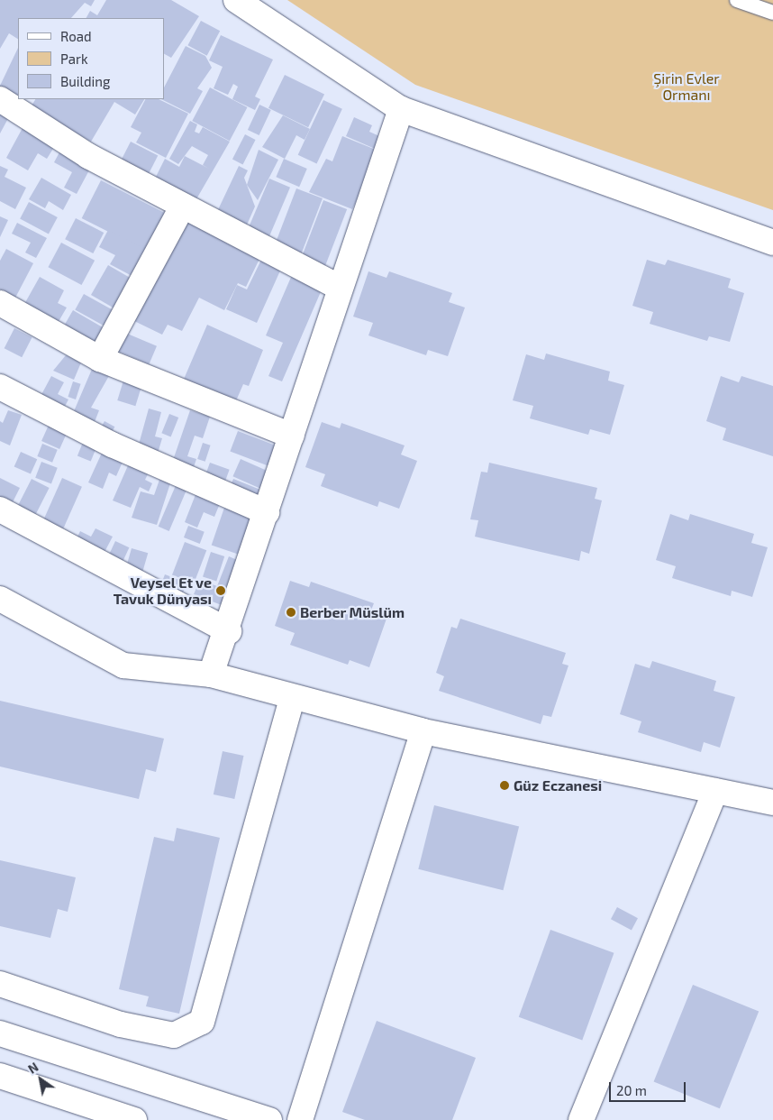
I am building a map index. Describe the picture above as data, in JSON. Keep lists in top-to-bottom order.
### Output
{
  "parks": ["Şirin Evler Ormanı"],
  "places": ["Veysel Et ve Tavuk Dünyası", "Berber Müslüm", "Güz Eczanesi"],
  "legend": ["Road", "Park", "Building"],
  "scale_bar": "20 m",
  "north": "top left"
}
